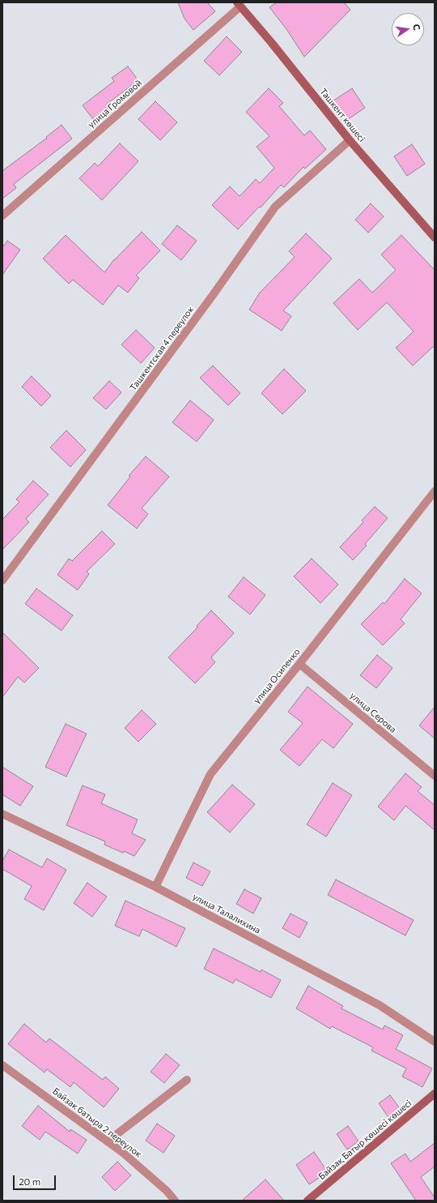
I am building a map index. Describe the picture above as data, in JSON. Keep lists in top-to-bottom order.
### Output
{
  "streets": {
    "main road": ["Ташкент көшесі", "Байзақ Батыр қөшесі көшесі"],
    "street": [
      "улица Громовой",
      "Ташкентская 4 переулок",
      "улица Осипенко",
      "улица Серова",
      "улица Талалихина",
      "Байзак батыра 2 переулок"
    ]
  },
  "crossings": [
    ["улица Громовой", "Ташкент көшесі"],
    ["Ташкент көшесі", "Ташкентская 4 переулок"],
    ["улица Осипенко", "улица Серова"],
    ["улица Осипенко", "улица Талалихина"]
  ],
  "scale_bar": "20 m",
  "north": "right"
}
